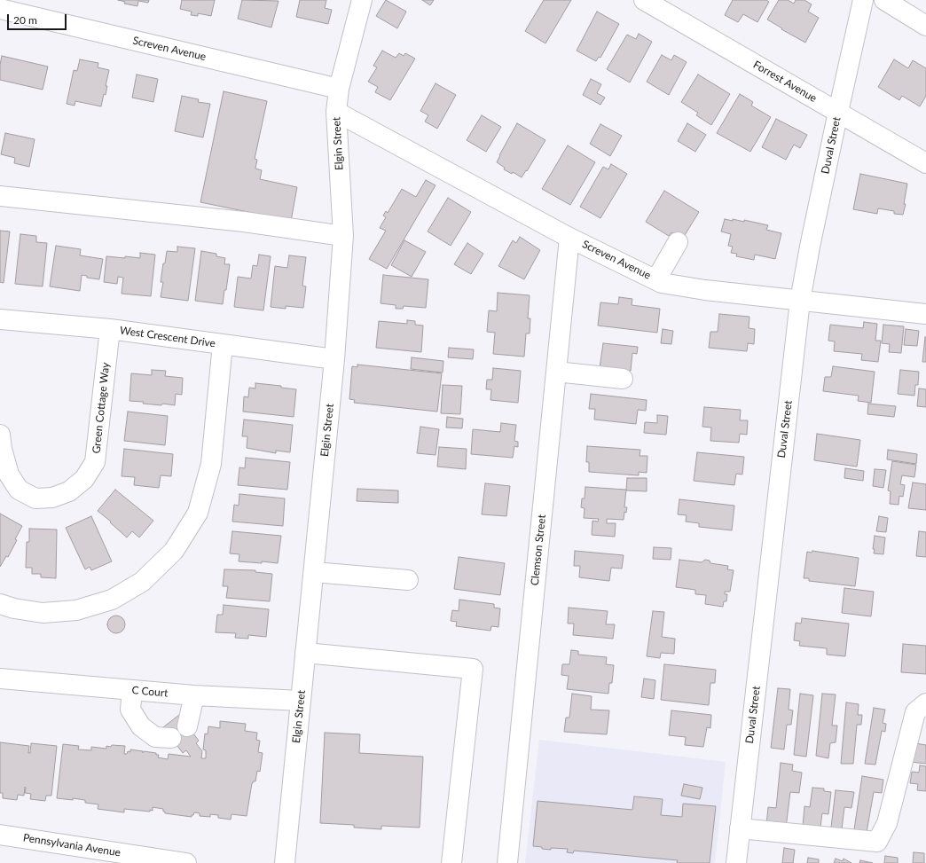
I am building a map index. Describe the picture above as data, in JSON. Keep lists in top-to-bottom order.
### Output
{
  "streets": {
    "street": [
      "Screven Avenue",
      "Forrest Avenue",
      "Elgin Street",
      "Duval Street",
      "West Crescent Drive",
      "Green Cottage Way",
      "Clemson Street",
      "C Court",
      "Pennsylvania Avenue"
    ]
  },
  "crossings": [
    ["Screven Avenue", "Elgin Street"],
    ["Screven Avenue", "Duval Street"],
    ["Screven Avenue", "Clemson Street"],
    ["Forrest Avenue", "Duval Street"],
    ["Elgin Street", "West Crescent Drive"],
    ["Elgin Street", "C Court"],
    ["West Crescent Drive", "Green Cottage Way"]
  ],
  "scale_bar": "20 m"
}
